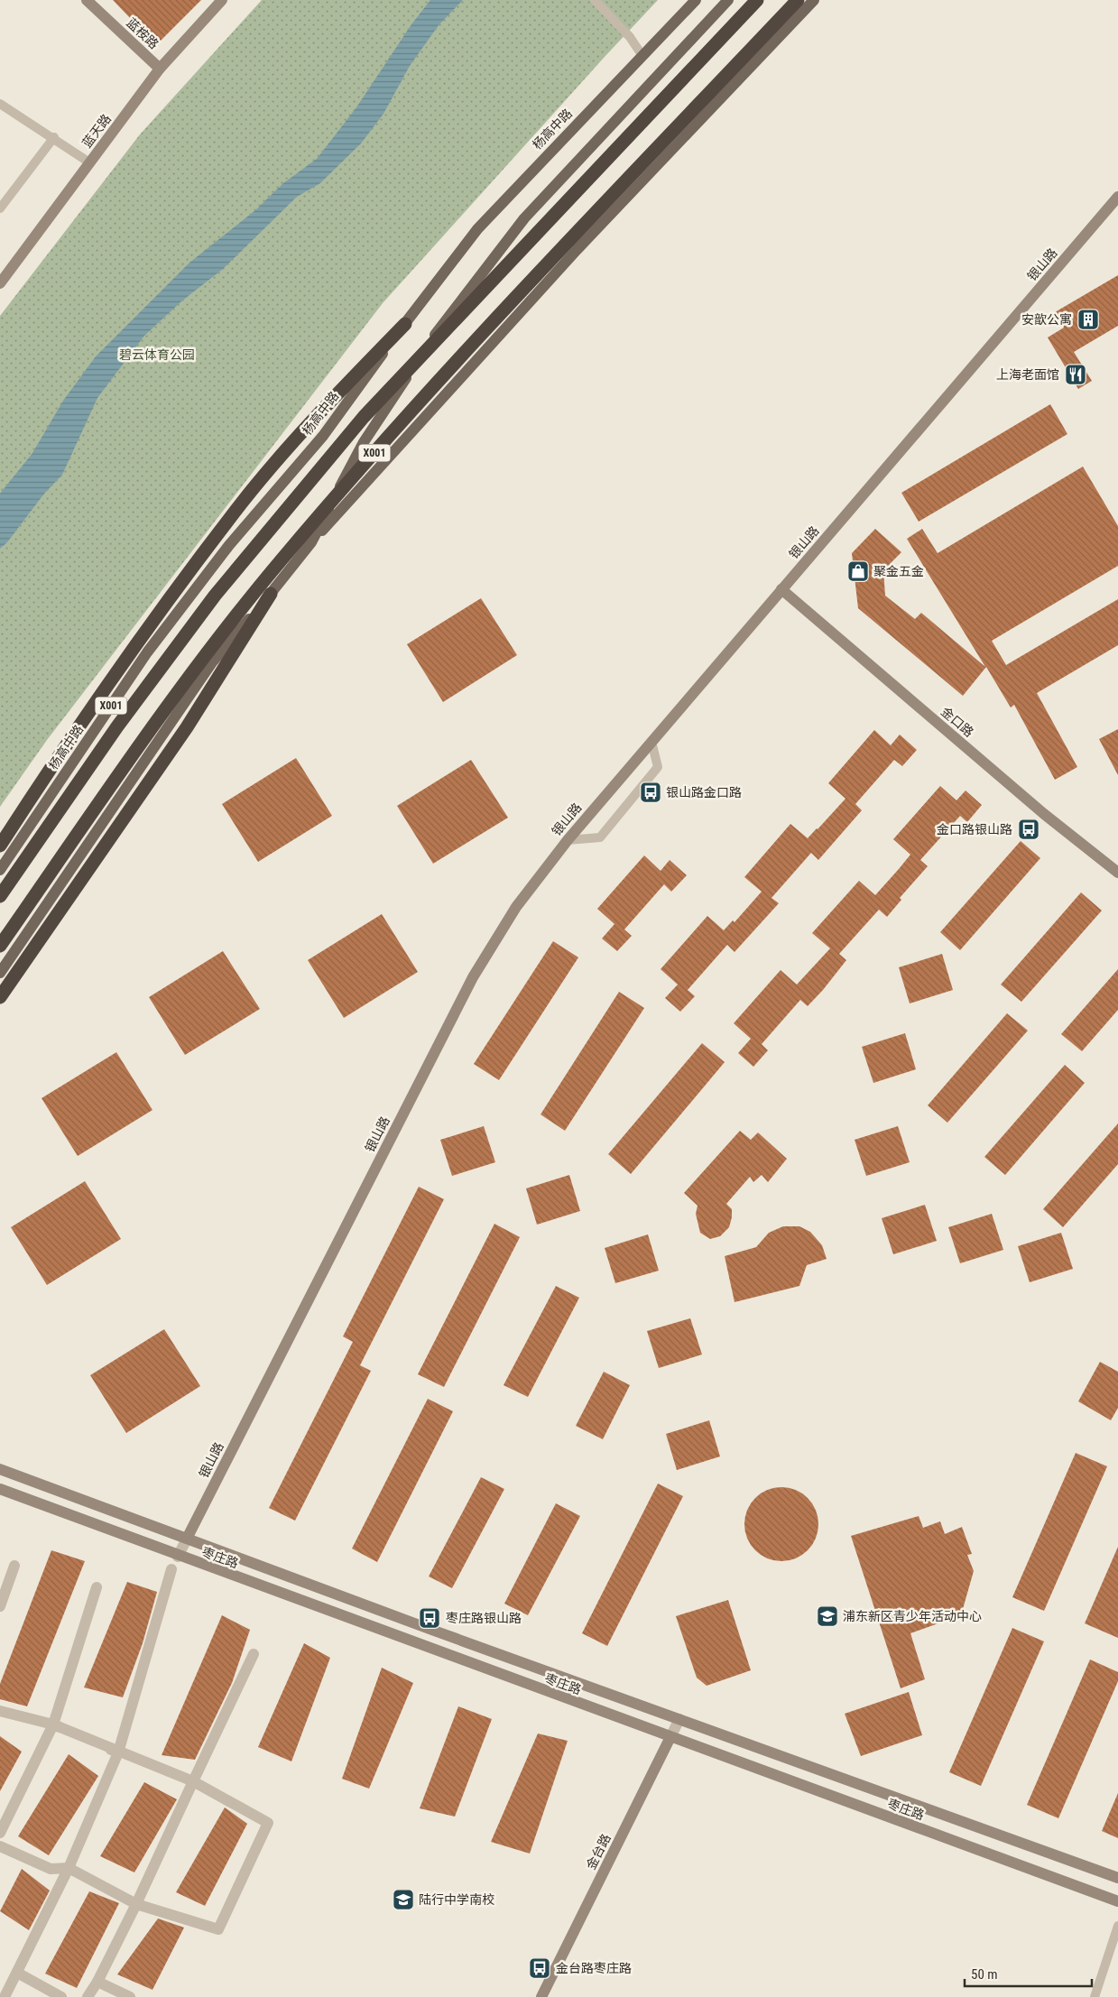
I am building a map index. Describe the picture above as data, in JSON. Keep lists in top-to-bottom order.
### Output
{
  "streets": {
    "highway": ["X001"],
    "main road": ["杨高中路"],
    "street": [
      "蓝桉路",
      "蓝天路",
      "银山路",
      "金口路",
      "枣庄路",
      "金台路"
    ]
  },
  "crossings": [
    ["蓝桉路", "蓝天路"],
    ["银山路", "金口路"],
    ["银山路", "枣庄路"],
    ["枣庄路", "金台路"]
  ],
  "parks": ["碧云体育公园"],
  "places": {
    "building": ["安歆公寓"],
    "restaurant": ["上海老面馆"],
    "shop": ["聚金五金"],
    "bus stop": [
      "银山路金口路",
      "金口路银山路",
      "枣庄路银山路",
      "金台路枣庄路"
    ],
    "school or university": ["浦东新区青少年活动中心", "陆行中学南校"]
  },
  "scale_bar": "50 m"
}
